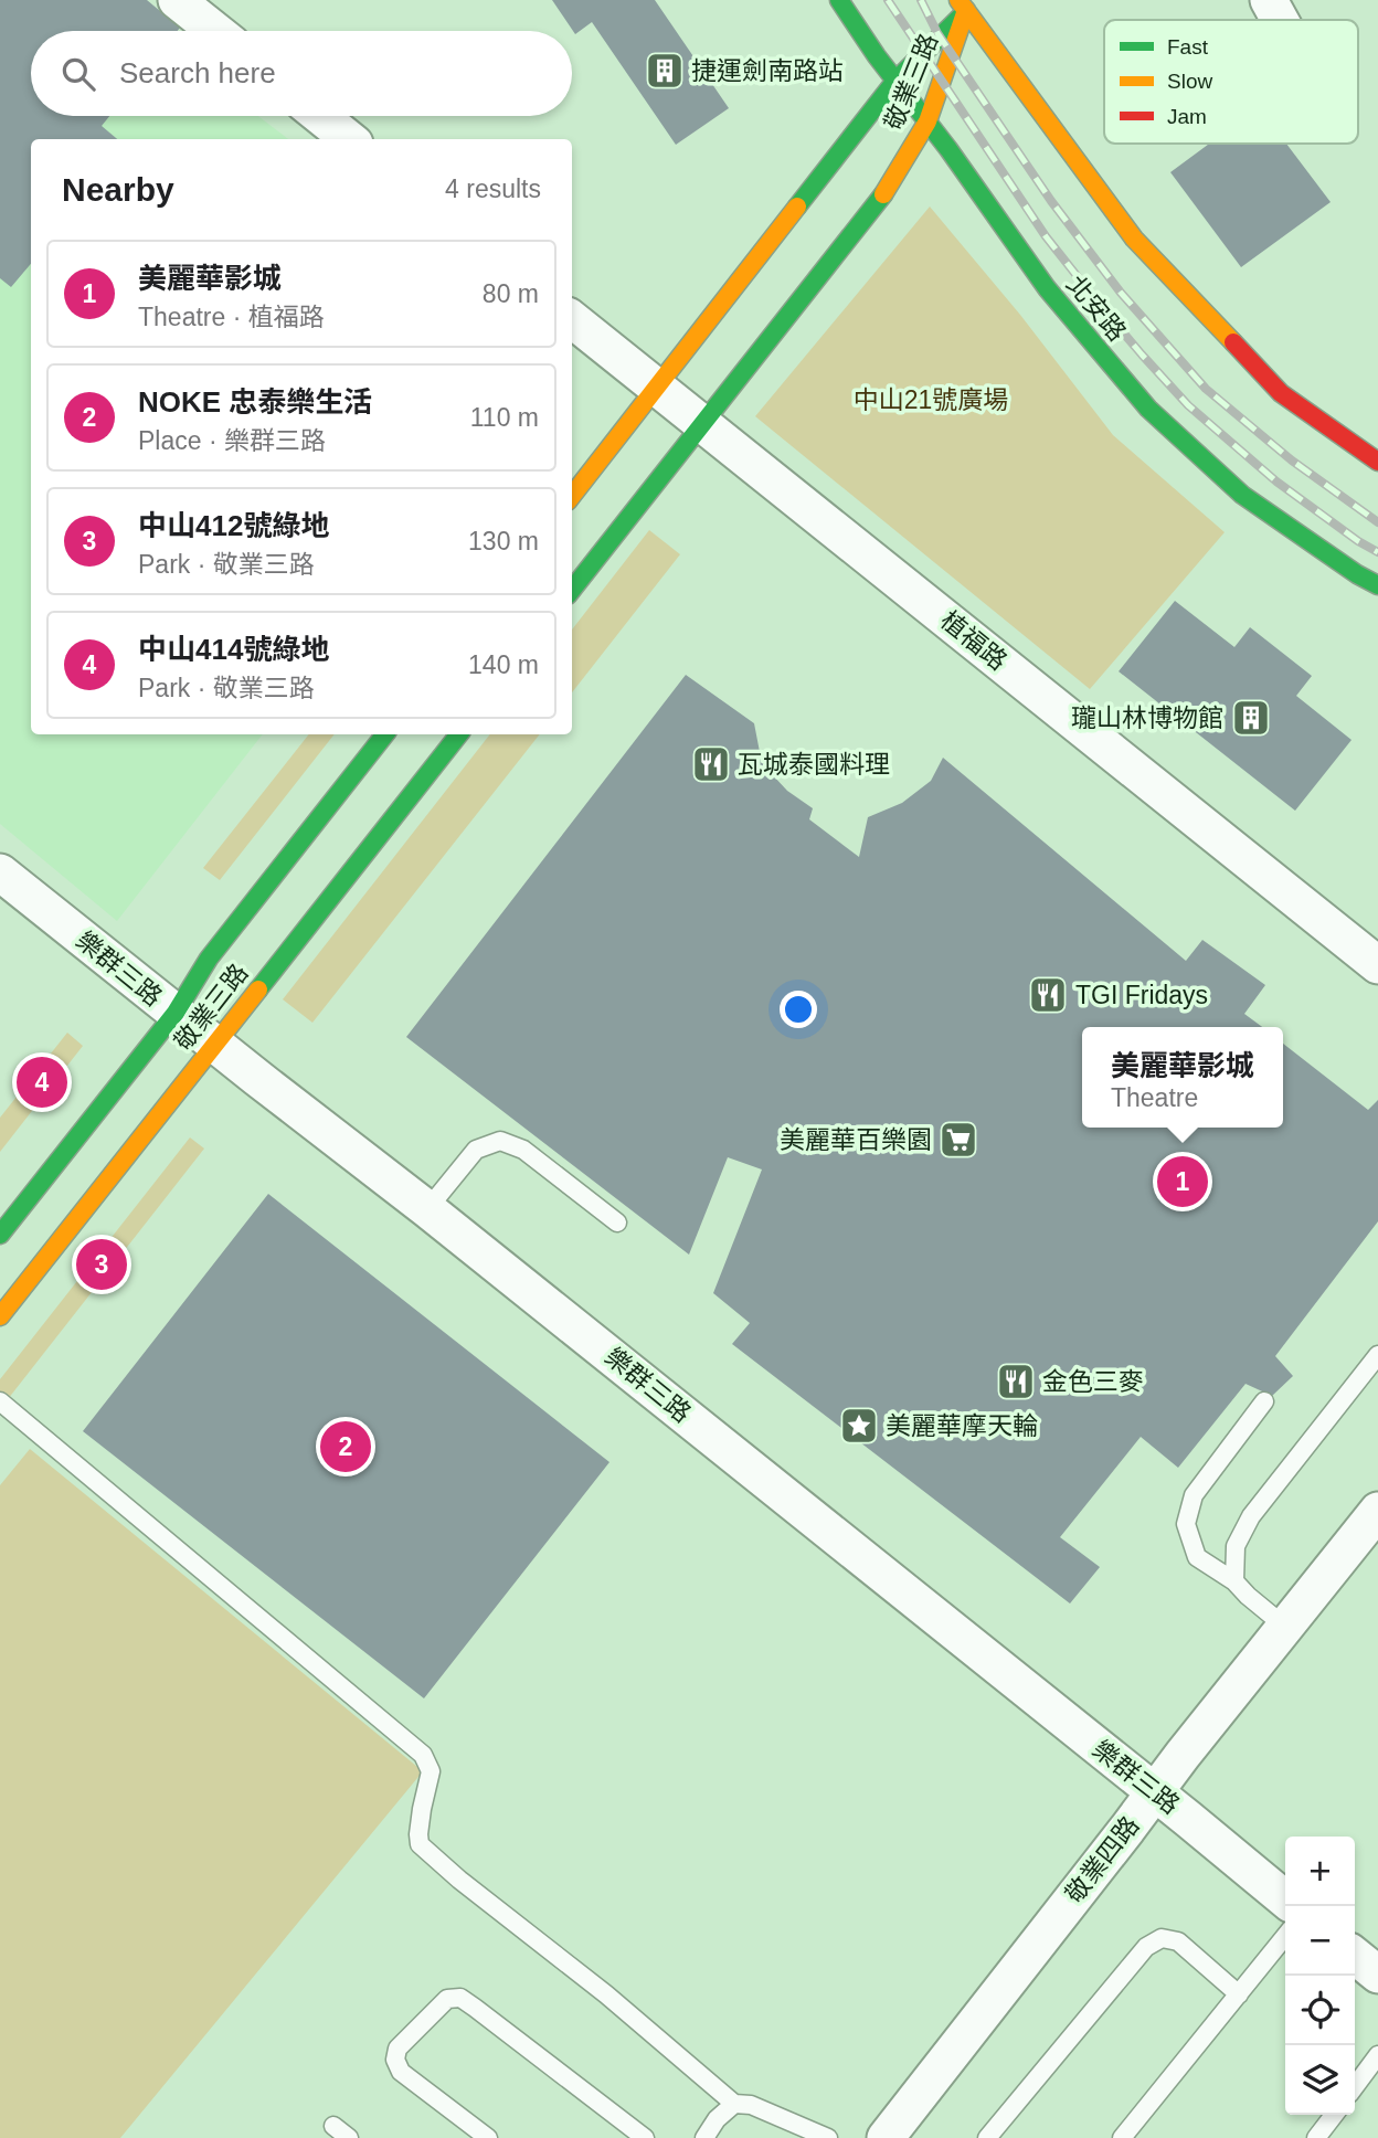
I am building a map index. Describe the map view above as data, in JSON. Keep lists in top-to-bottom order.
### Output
{
  "streets": {
    "street": [
      "敬業三路",
      "北安路",
      "植福路",
      "樂群三路",
      "敬業四路"
    ]
  },
  "crossings": [
    ["敬業三路", "北安路"],
    ["敬業三路", "植福路"],
    ["敬業三路", "樂群三路"],
    ["樂群三路", "敬業四路"]
  ],
  "parks": ["中山21號廣場"],
  "places": {
    "building": ["捷運劍南路站", "瓏山林博物館"],
    "restaurant": ["瓦城泰國料理", "TGI Fridays", "金色三麥"],
    "supermarket": ["美麗華百樂園"],
    "place": ["美麗華摩天輪"]
  },
  "legend": ["Fast", "Slow", "Jam"],
  "page": {
    "search": "Search here",
    "heading": ["Nearby", "4 results"],
    "list": [
      {
        "mark": "1",
        "name": "美麗華影城",
        "note": "Theatre · 植福路",
        "value": "80 m"
      },
      {
        "mark": "2",
        "name": "NOKE 忠泰樂生活",
        "note": "Place · 樂群三路",
        "value": "110 m"
      },
      {
        "mark": "3",
        "name": "中山412號綠地",
        "note": "Park · 敬業三路",
        "value": "130 m"
      },
      {
        "mark": "4",
        "name": "中山414號綠地",
        "note": "Park · 敬業三路",
        "value": "140 m"
      }
    ],
    "popup": ["美麗華影城", "Theatre"],
    "pins": [
      "4",
      "1",
      "3",
      "2"
    ],
    "map_buttons": ["+", "−"]
  }
}
